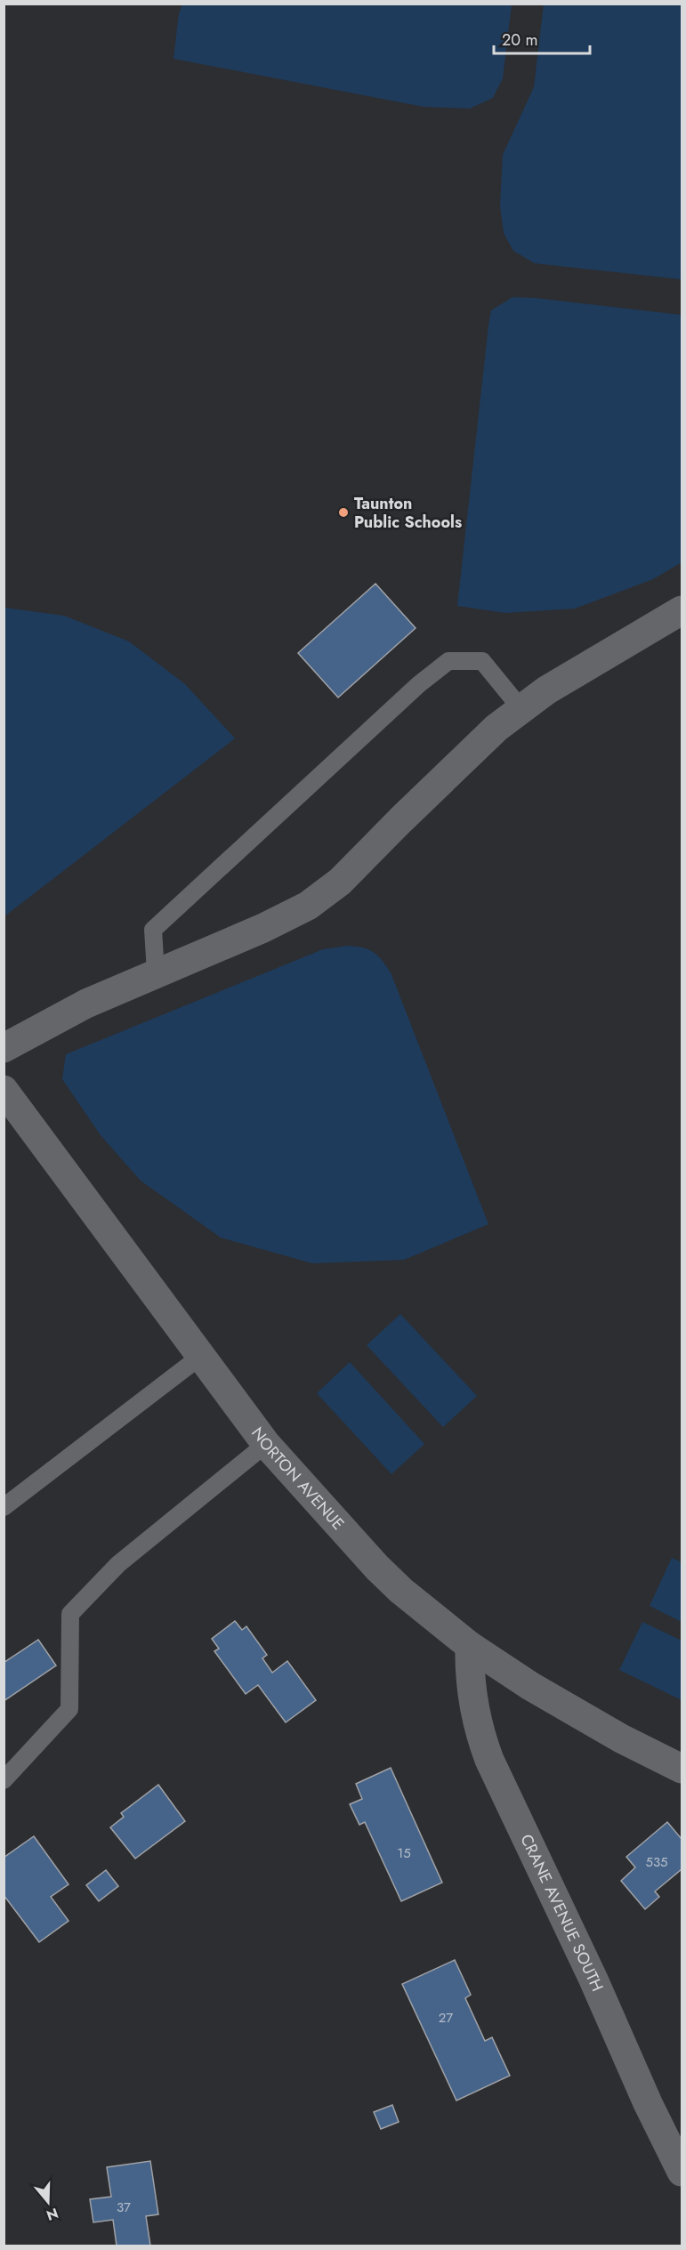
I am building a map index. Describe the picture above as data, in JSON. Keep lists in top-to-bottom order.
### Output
{
  "streets": {
    "street": ["NORTON AVENUE", "CRANE AVENUE SOUTH"]
  },
  "crossings": [
    ["NORTON AVENUE", "CRANE AVENUE SOUTH"]
  ],
  "places": ["Taunton Public Schools"],
  "house_numbers": [
    "15",
    "535",
    "27",
    "37"
  ],
  "scale_bar": "20 m",
  "north": "bottom"
}
